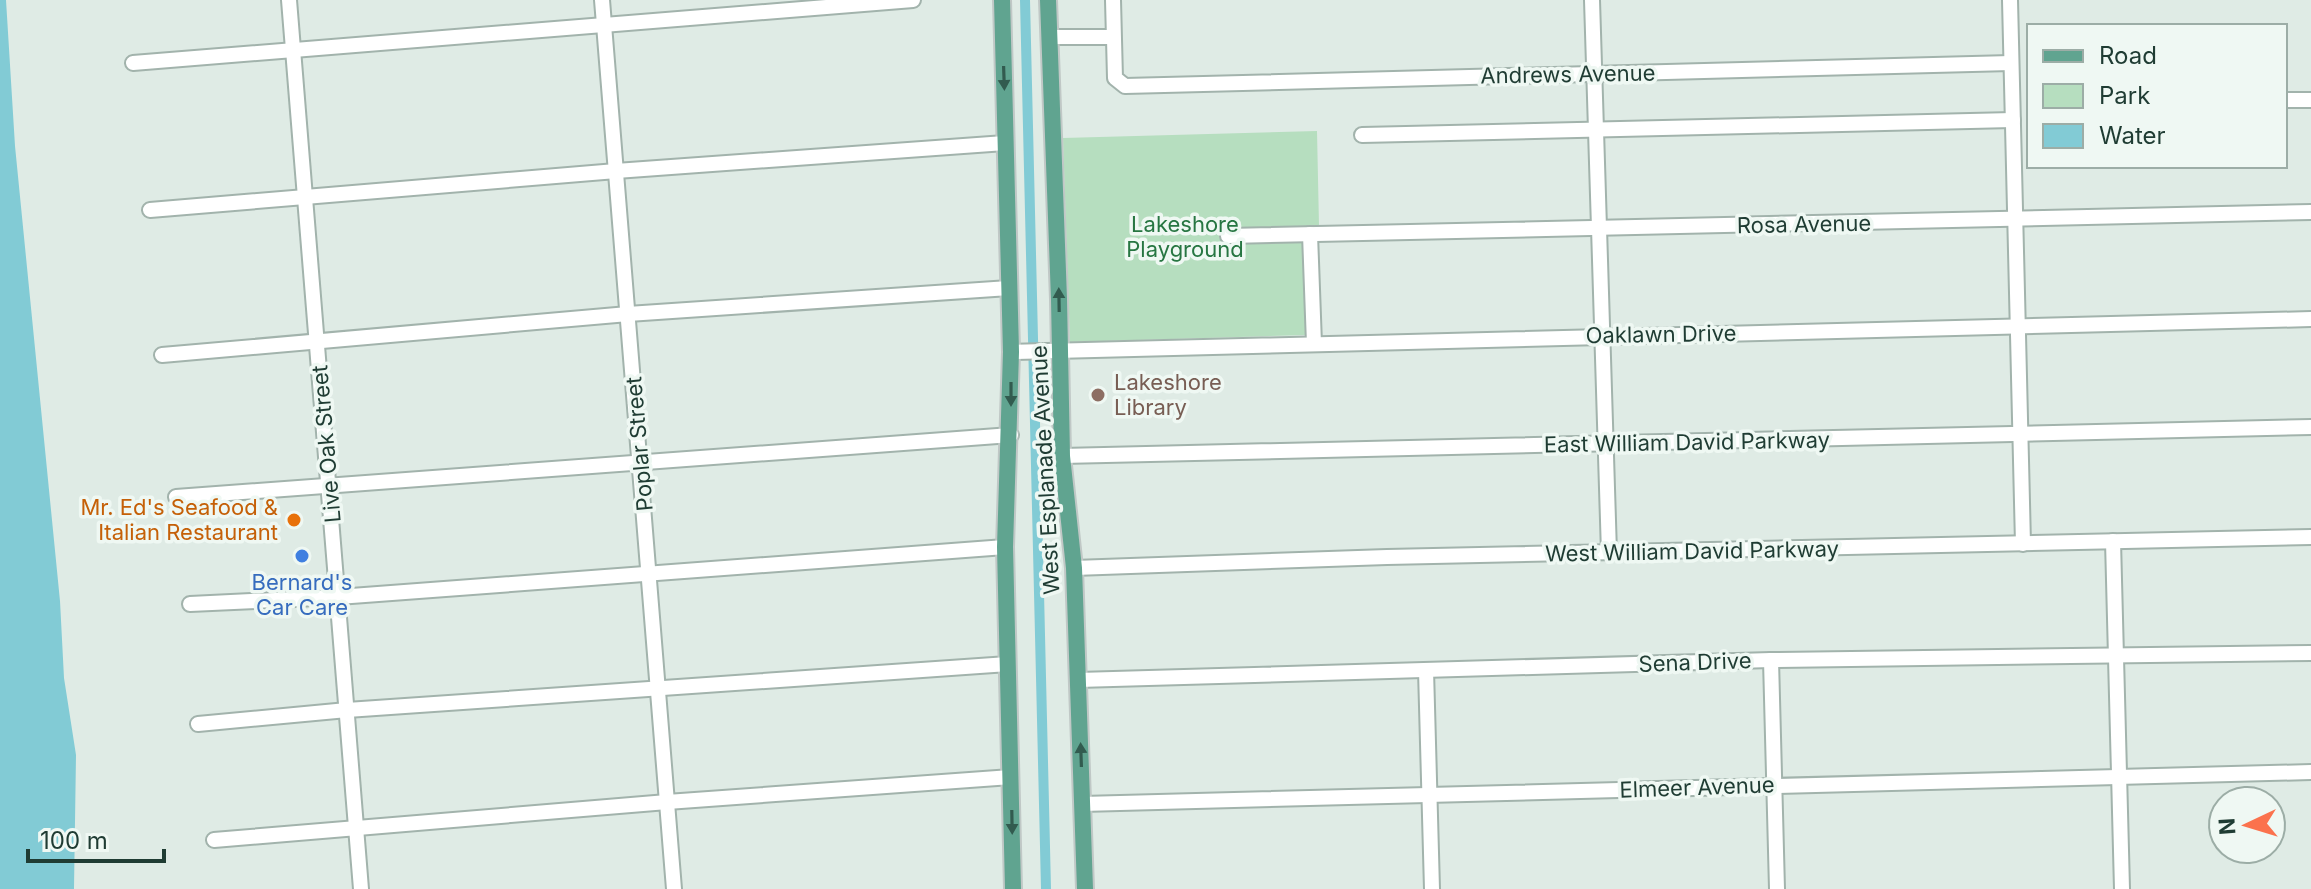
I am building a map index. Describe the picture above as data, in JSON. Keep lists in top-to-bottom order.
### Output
{
  "streets": {
    "main road": ["West Esplanade Avenue"],
    "street": [
      "Andrews Avenue",
      "Rosa Avenue",
      "Oaklawn Drive",
      "East William David Parkway",
      "Live Oak Street",
      "Poplar Street",
      "West William David Parkway",
      "Sena Drive",
      "Elmeer Avenue"
    ]
  },
  "crossings": [
    ["Oaklawn Drive", "West Esplanade Avenue"],
    ["East William David Parkway", "West Esplanade Avenue"],
    ["West Esplanade Avenue", "West William David Parkway"],
    ["West Esplanade Avenue", "Sena Drive"],
    ["West Esplanade Avenue", "Elmeer Avenue"]
  ],
  "parks": ["Lakeshore Playground"],
  "places": ["Lakeshore Library", "Mr. Ed's Seafood & Italian Restaurant", "Bernard's Car Care"],
  "legend": ["Road", "Park", "Water"],
  "scale_bar": "100 m",
  "north": "left"
}
